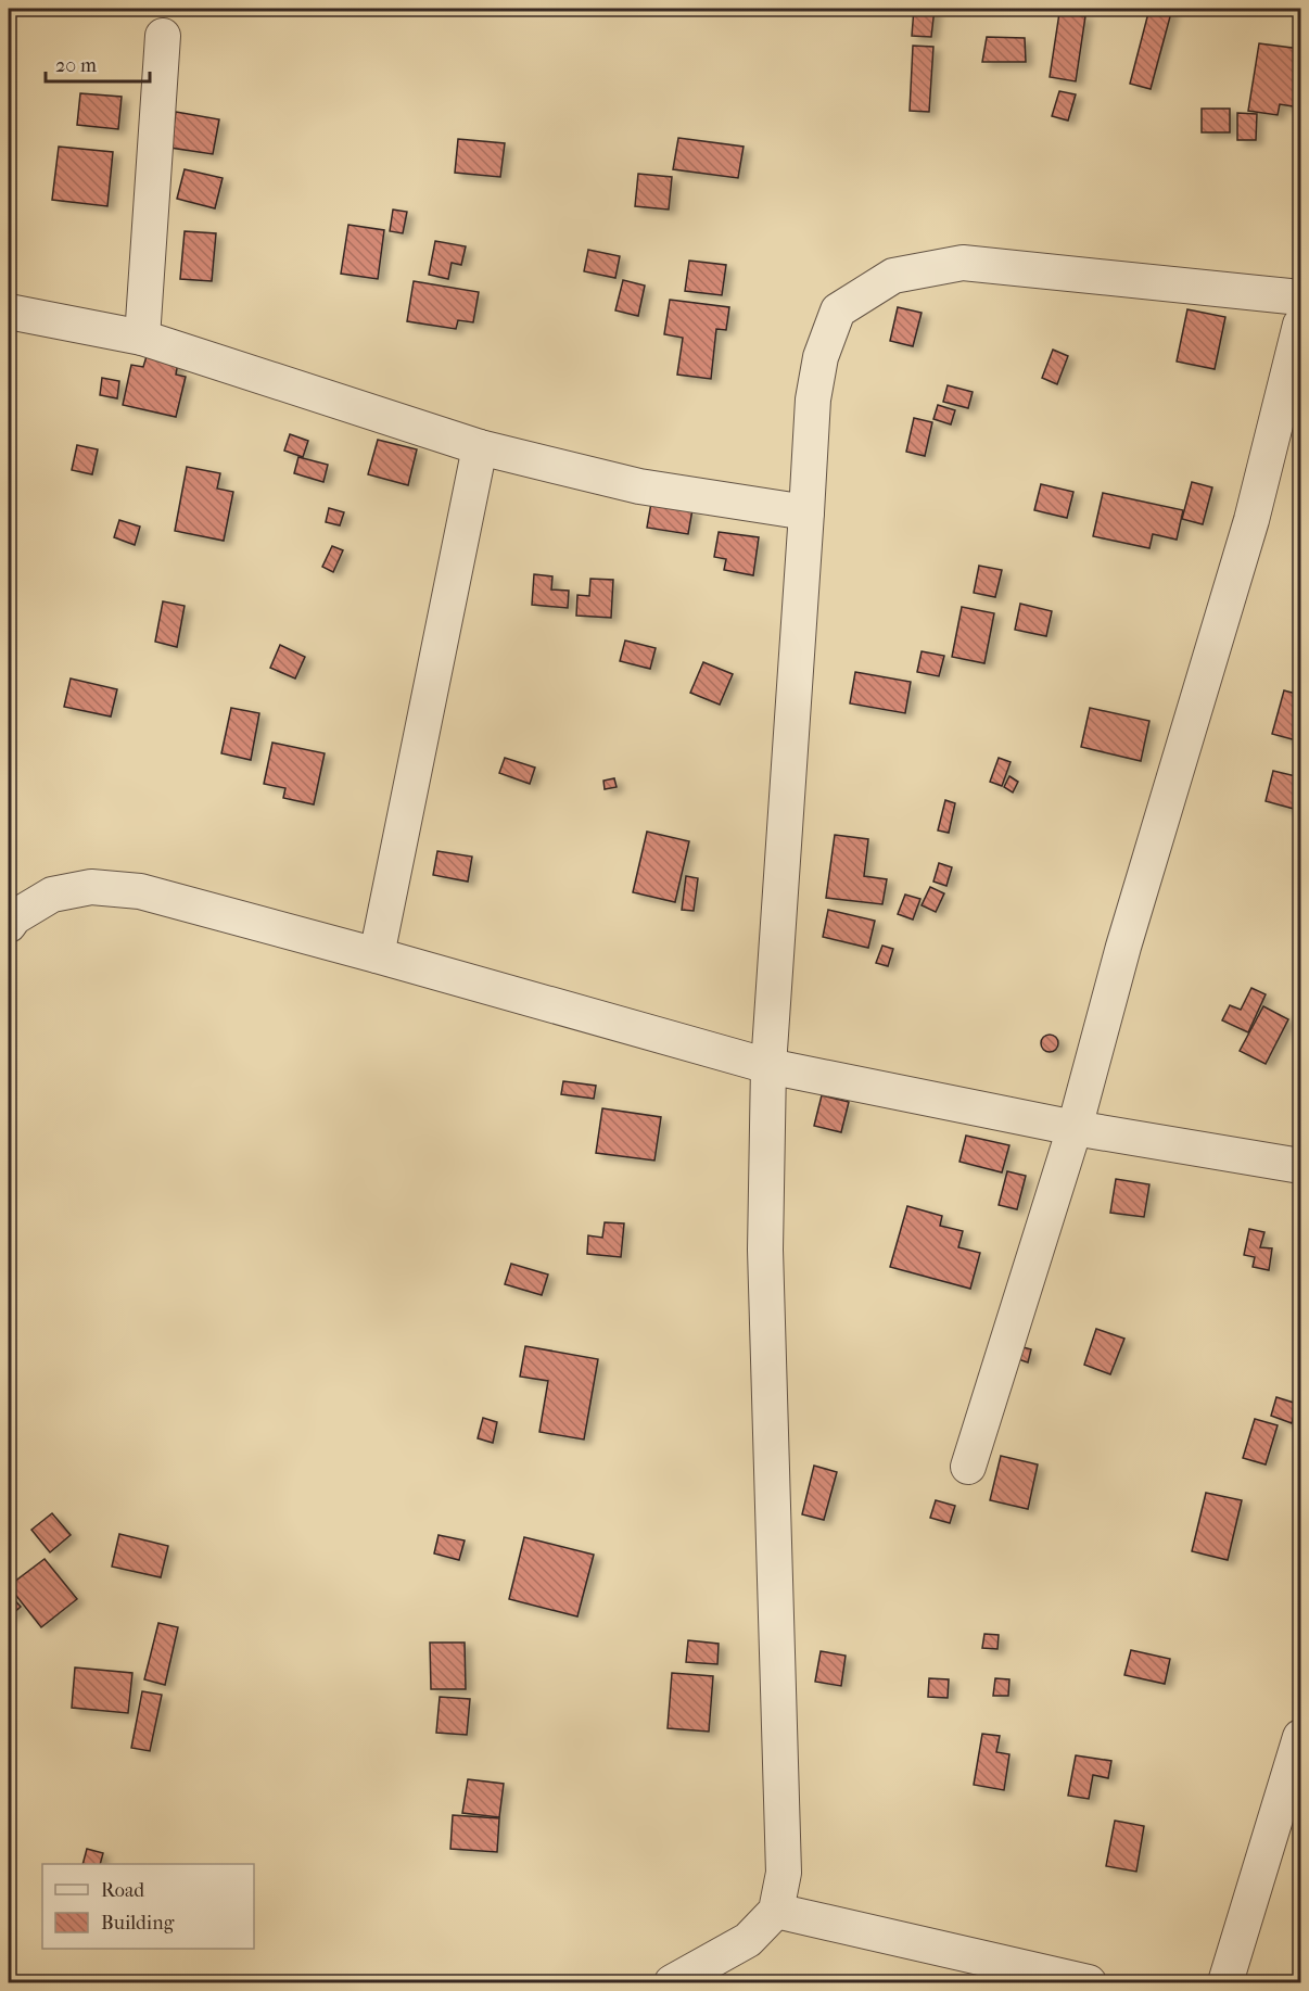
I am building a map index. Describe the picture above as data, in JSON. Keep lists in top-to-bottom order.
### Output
{
  "legend": ["Road", "Building"],
  "scale_bar": "20 m"
}
